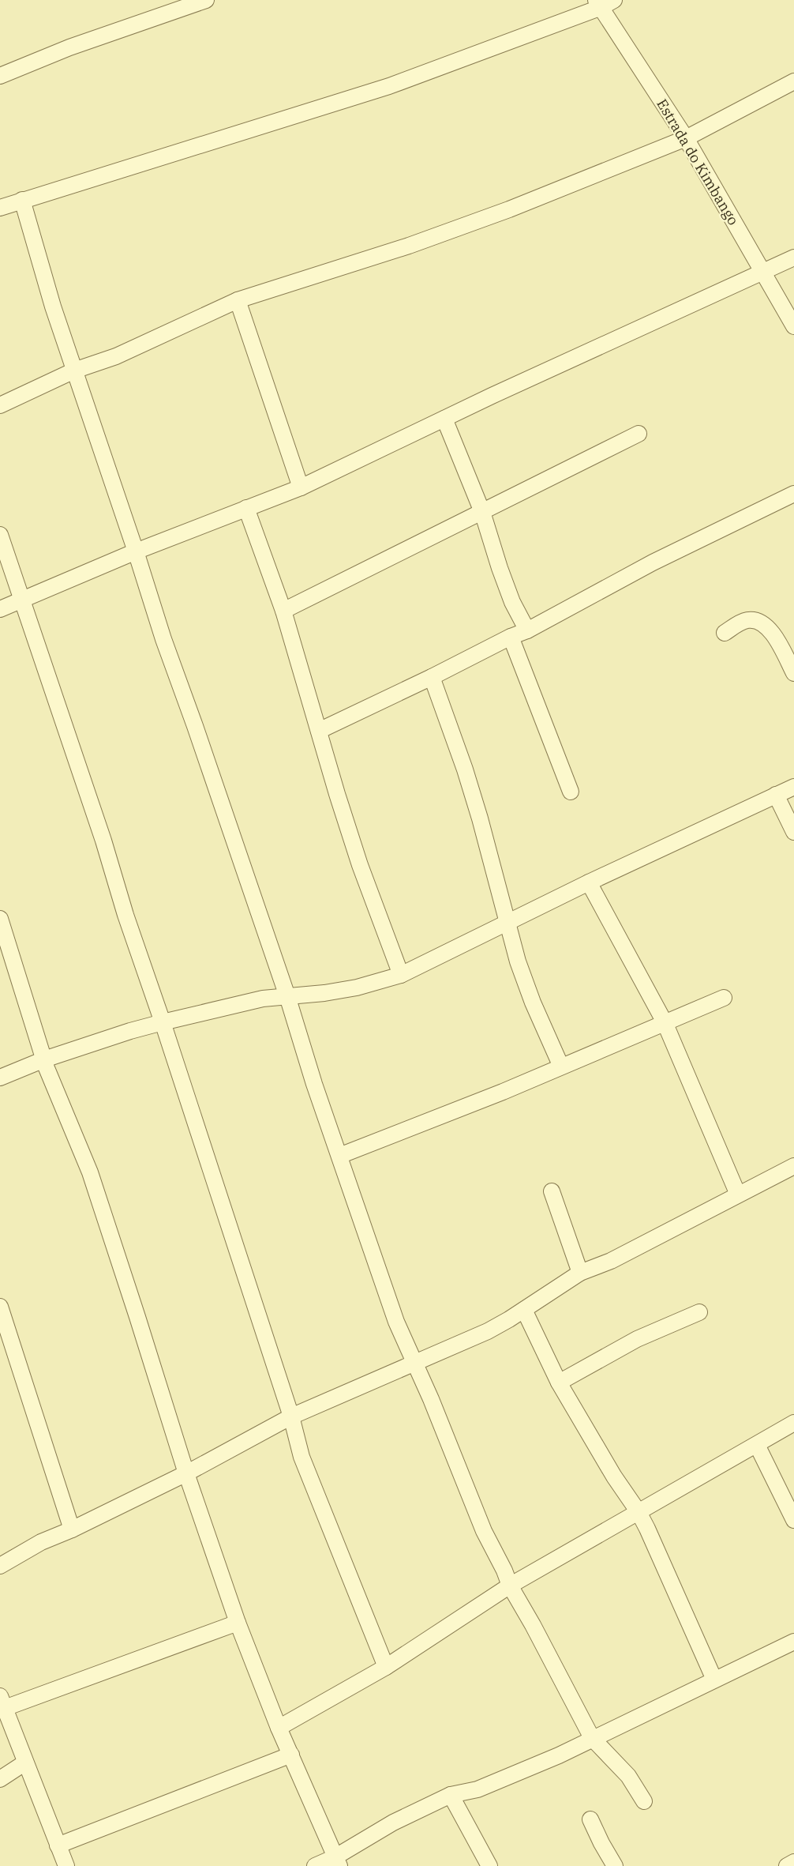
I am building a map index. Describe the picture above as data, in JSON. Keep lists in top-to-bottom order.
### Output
{
  "streets": {
    "street": ["Estrada do Kimbango"]
  }
}
